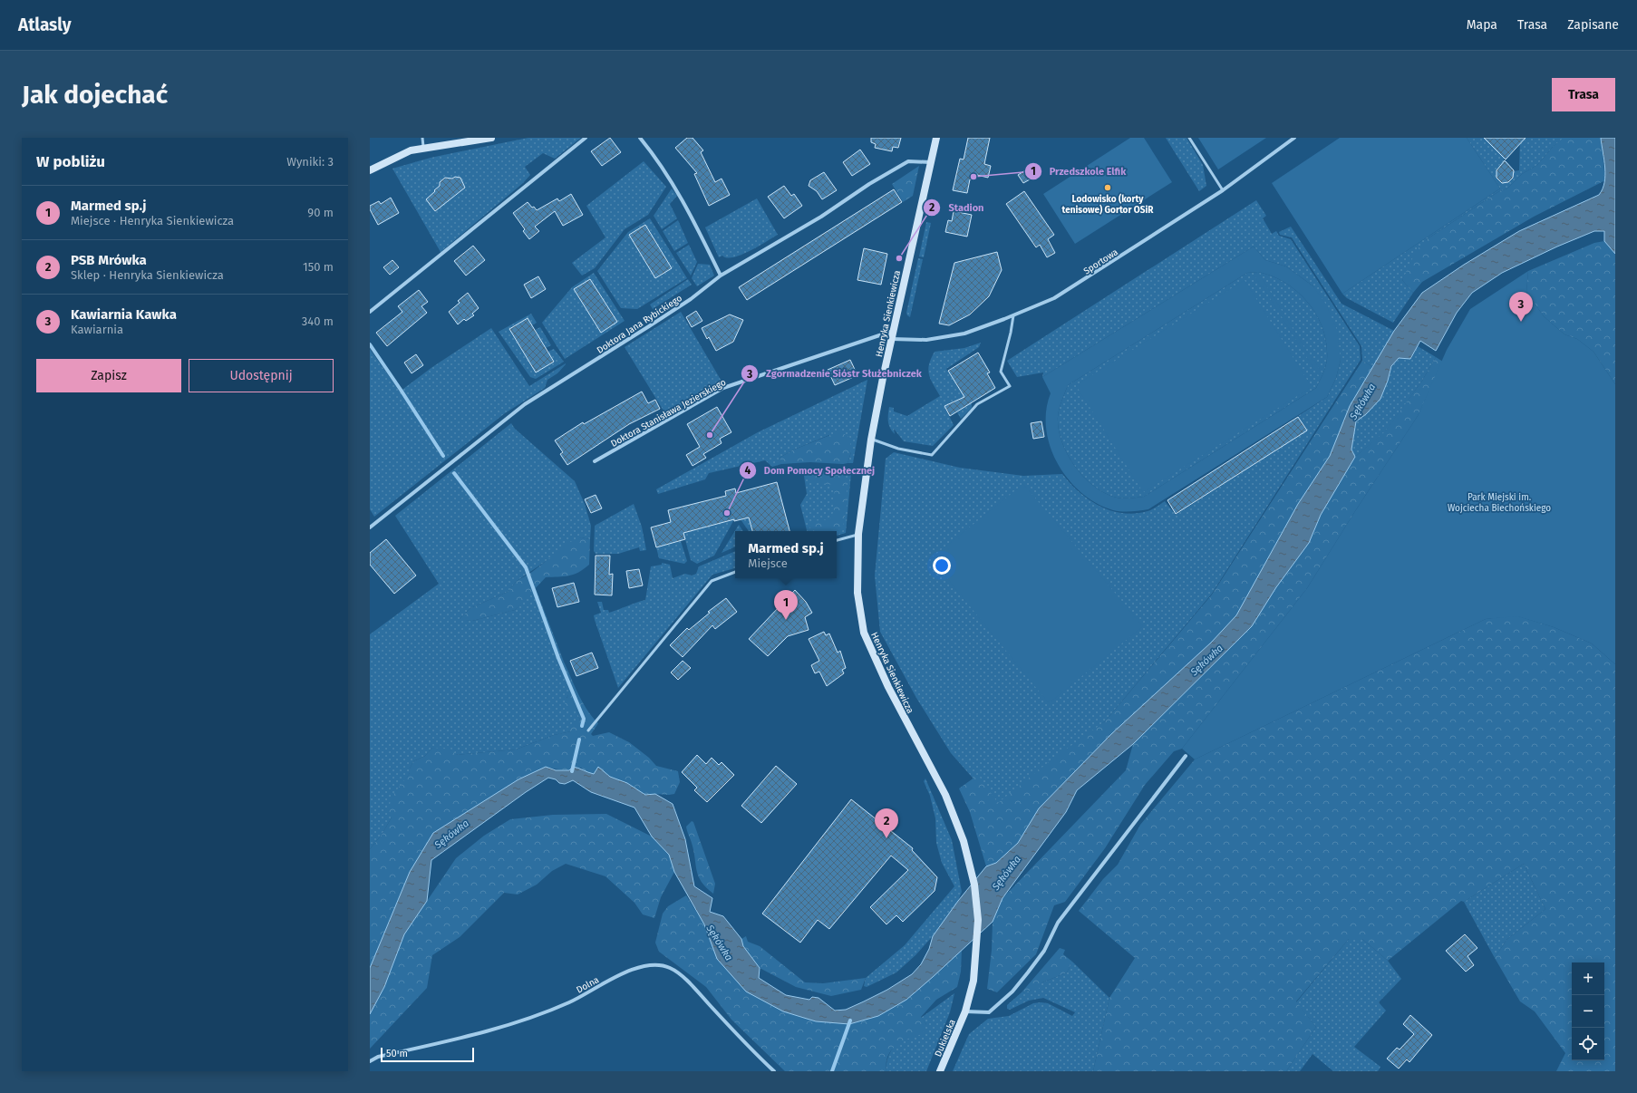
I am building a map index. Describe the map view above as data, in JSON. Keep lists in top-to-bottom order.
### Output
{
  "streets": {
    "main road": ["Henryka Sienkiewicza", "Dukielska"],
    "street": [
      "Sportowa",
      "Doktora Jana Rybickiego",
      "Doktora Stanisława Jezierskiego",
      "Dolna"
    ]
  },
  "crossings": [
    ["Sportowa", "Henryka Sienkiewicza"],
    ["Henryka Sienkiewicza", "Doktora Jana Rybickiego"],
    ["Henryka Sienkiewicza", "Doktora Stanisława Jezierskiego"],
    ["Henryka Sienkiewicza", "Dukielska"]
  ],
  "water": ["Sękówka"],
  "parks": ["Park Miejski im. Wojciecha Biechońskiego"],
  "places": [
    "Przedszkole Elfik",
    "Lodowisko (korty tenisowe) Gortor OSiR",
    "Stadion",
    "Zgormadzenie Sióstr Służebniczek",
    "Dom Pomocy Społecznej"
  ],
  "scale_bar": "50 m",
  "page": {
    "header": "Atlasly",
    "nav": ["Mapa", "Trasa", "Zapisane"],
    "buttons": [
      "Trasa",
      ["Zapisz", "Udostępnij"]
    ],
    "title": "Jak dojechać",
    "heading": ["W pobliżu", "Wyniki: 3"],
    "list": [
      {
        "mark": "1",
        "name": "Marmed sp.j",
        "note": "Miejsce · Henryka Sienkiewicza",
        "value": "90 m"
      },
      {
        "mark": "2",
        "name": "PSB Mrówka",
        "note": "Sklep · Henryka Sienkiewicza",
        "value": "150 m"
      },
      {
        "mark": "3",
        "name": "Kawiarnia Kawka",
        "note": "Kawiarnia",
        "value": "340 m"
      }
    ],
    "pins": ["3", "1", "2"],
    "popup": ["Marmed sp.j", "Miejsce"],
    "map_buttons": ["+", "−"],
    "scale": "50 m"
  }
}
